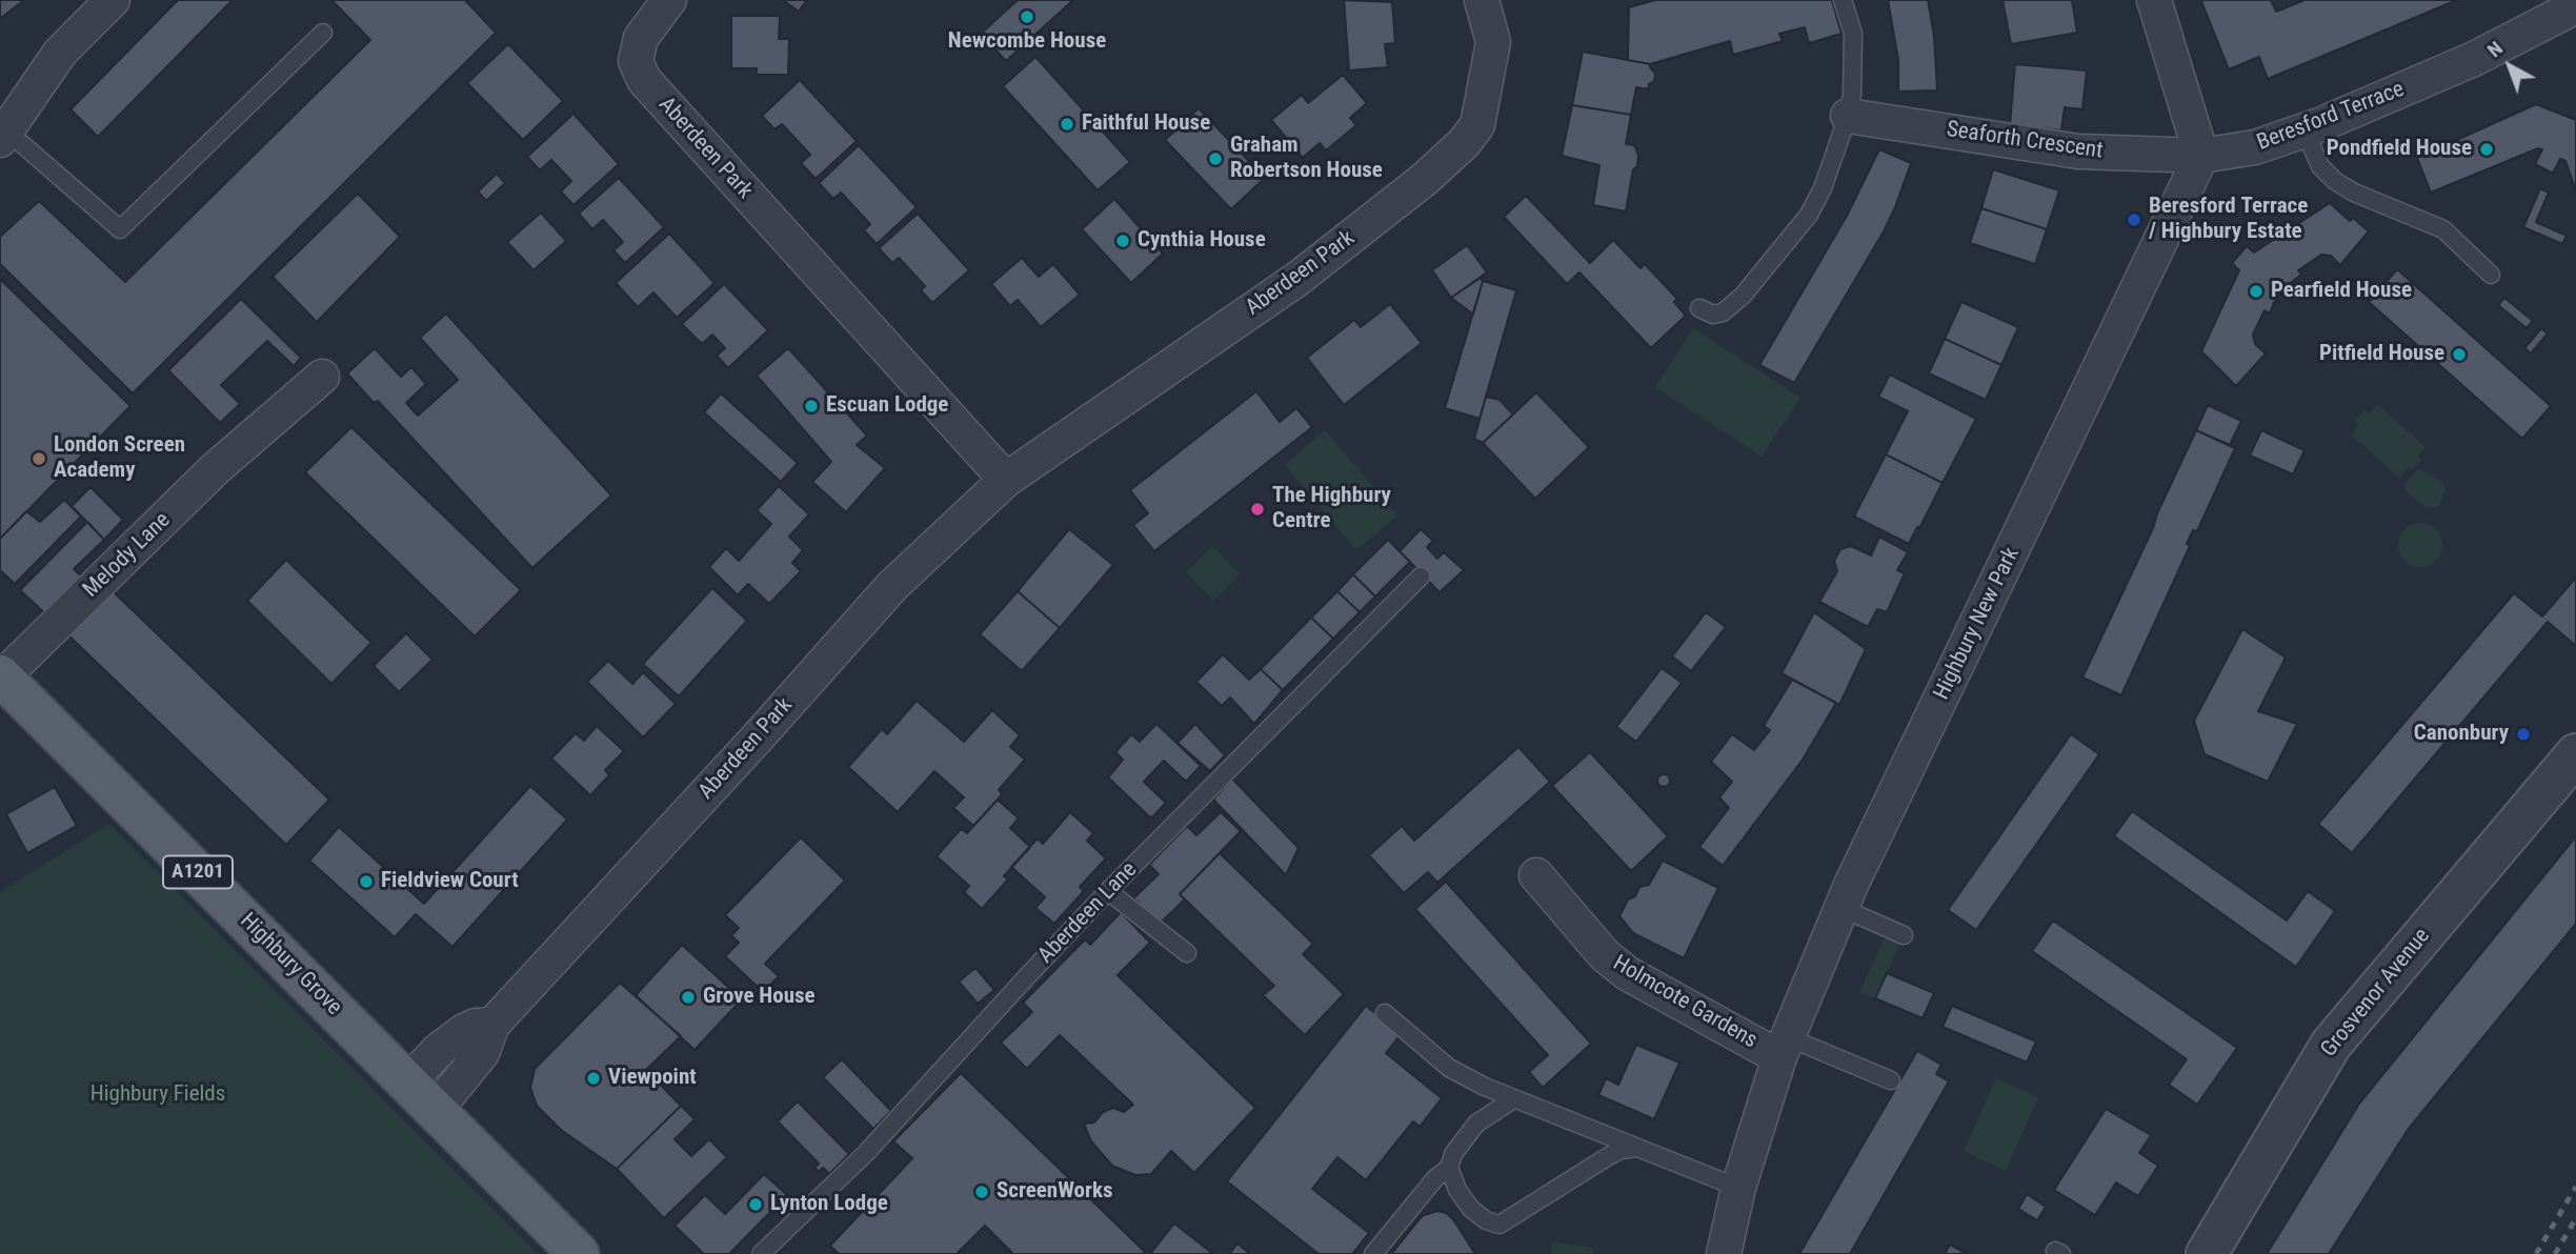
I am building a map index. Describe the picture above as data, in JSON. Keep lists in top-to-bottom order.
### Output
{
  "streets": {
    "main road": ["A1201", "Highbury Grove"],
    "street": [
      "Beresford Terrace",
      "Seaforth Crescent",
      "Aberdeen Park",
      "Melody Lane",
      "Highbury New Park",
      "Grosvenor Avenue",
      "Holmcote Gardens"
    ],
    "lane": ["Aberdeen Lane"]
  },
  "crossings": [
    ["Beresford Terrace", "Seaforth Crescent"],
    ["Beresford Terrace", "Highbury New Park"],
    ["Seaforth Crescent", "Highbury New Park"],
    ["Aberdeen Park", "Highbury Grove"],
    ["Melody Lane", "Highbury Grove"],
    ["Highbury New Park", "Holmcote Gardens"]
  ],
  "parks": ["Highbury Fields"],
  "places": [
    "Newcombe House",
    "Faithful House",
    "Pondfield House",
    "Graham Robertson House",
    "Beresford Terrace / Highbury Estate",
    "Cynthia House",
    "Pearfield House",
    "Pitfield House",
    "Escuan Lodge",
    "London Screen Academy",
    "The Highbury Centre",
    "Canonbury",
    "Fieldview Court",
    "Grove House",
    "Viewpoint",
    "ScreenWorks",
    "Lynton Lodge"
  ],
  "north": "top left"
}
